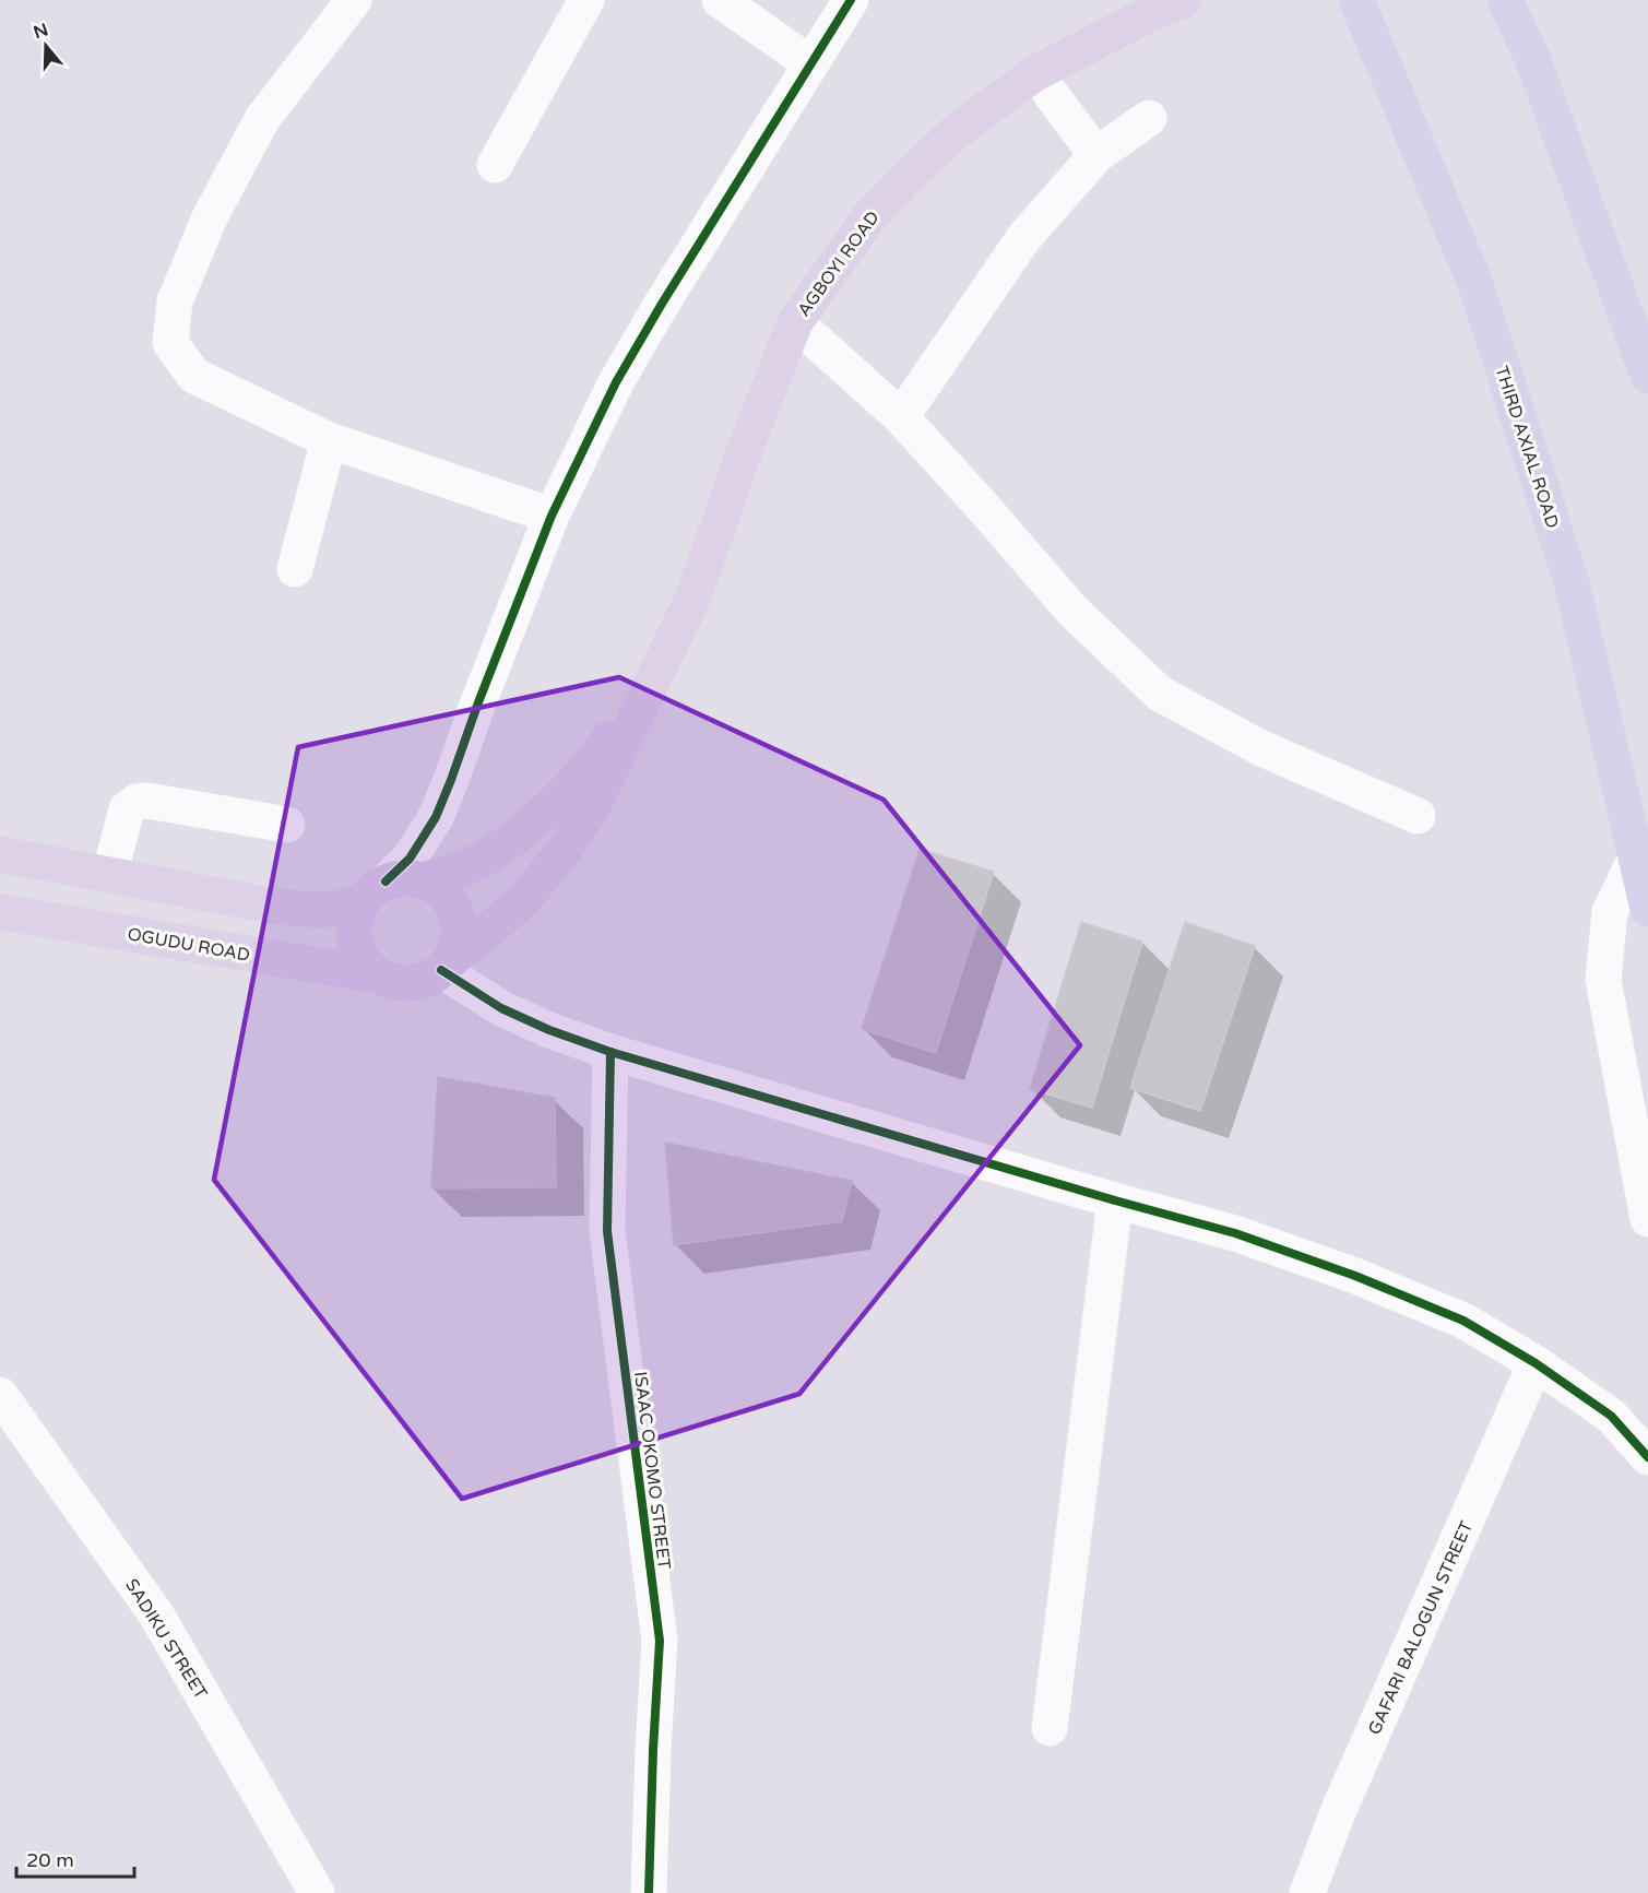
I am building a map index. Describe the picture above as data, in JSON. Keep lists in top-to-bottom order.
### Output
{
  "streets": {
    "highway": ["THIRD AXIAL ROAD"],
    "main road": ["AGBOYI ROAD", "OGUDU ROAD"],
    "street": ["ISAAC OKOMO STREET", "GAFARI BALOGUN STREET", "SADIKU STREET"]
  },
  "scale_bar": "20 m",
  "north": "top"
}
